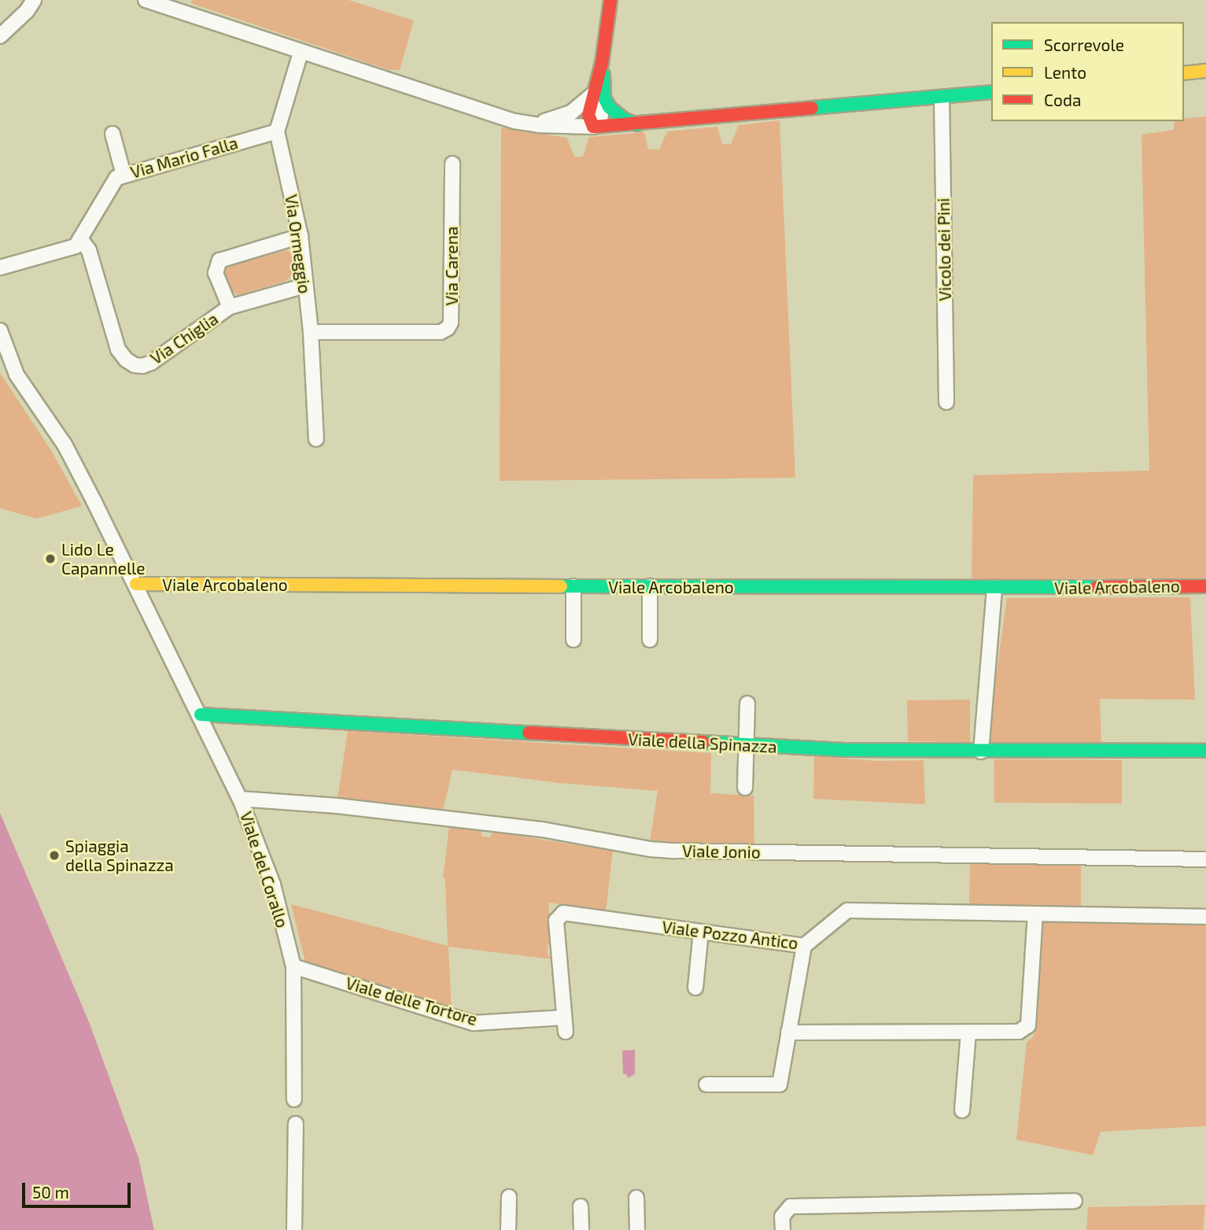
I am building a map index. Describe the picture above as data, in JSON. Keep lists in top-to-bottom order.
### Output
{
  "streets": {
    "street": [
      "Via Mario Falla",
      "Via Ormeggio",
      "Vicolo dei Pini",
      "Via Carena",
      "Via Chiglia",
      "Viale Arcobaleno",
      "Viale della Spinazza",
      "Viale Jonio",
      "Viale del Corallo",
      "Viale Pozzo Antico",
      "Viale delle Tortore"
    ]
  },
  "crossings": [
    ["Via Mario Falla", "Via Ormeggio"],
    ["Via Mario Falla", "Via Chiglia"],
    ["Via Ormeggio", "Via Carena"],
    ["Via Ormeggio", "Via Chiglia"],
    ["Viale Arcobaleno", "Viale del Corallo"],
    ["Viale della Spinazza", "Viale del Corallo"],
    ["Viale Jonio", "Viale del Corallo"],
    ["Viale del Corallo", "Viale delle Tortore"],
    ["Viale Pozzo Antico", "Viale delle Tortore"]
  ],
  "places": ["Lido Le Capannelle", "Spiaggia della Spinazza"],
  "legend": ["Scorrevole", "Lento", "Coda"],
  "scale_bar": "50 m"
}
